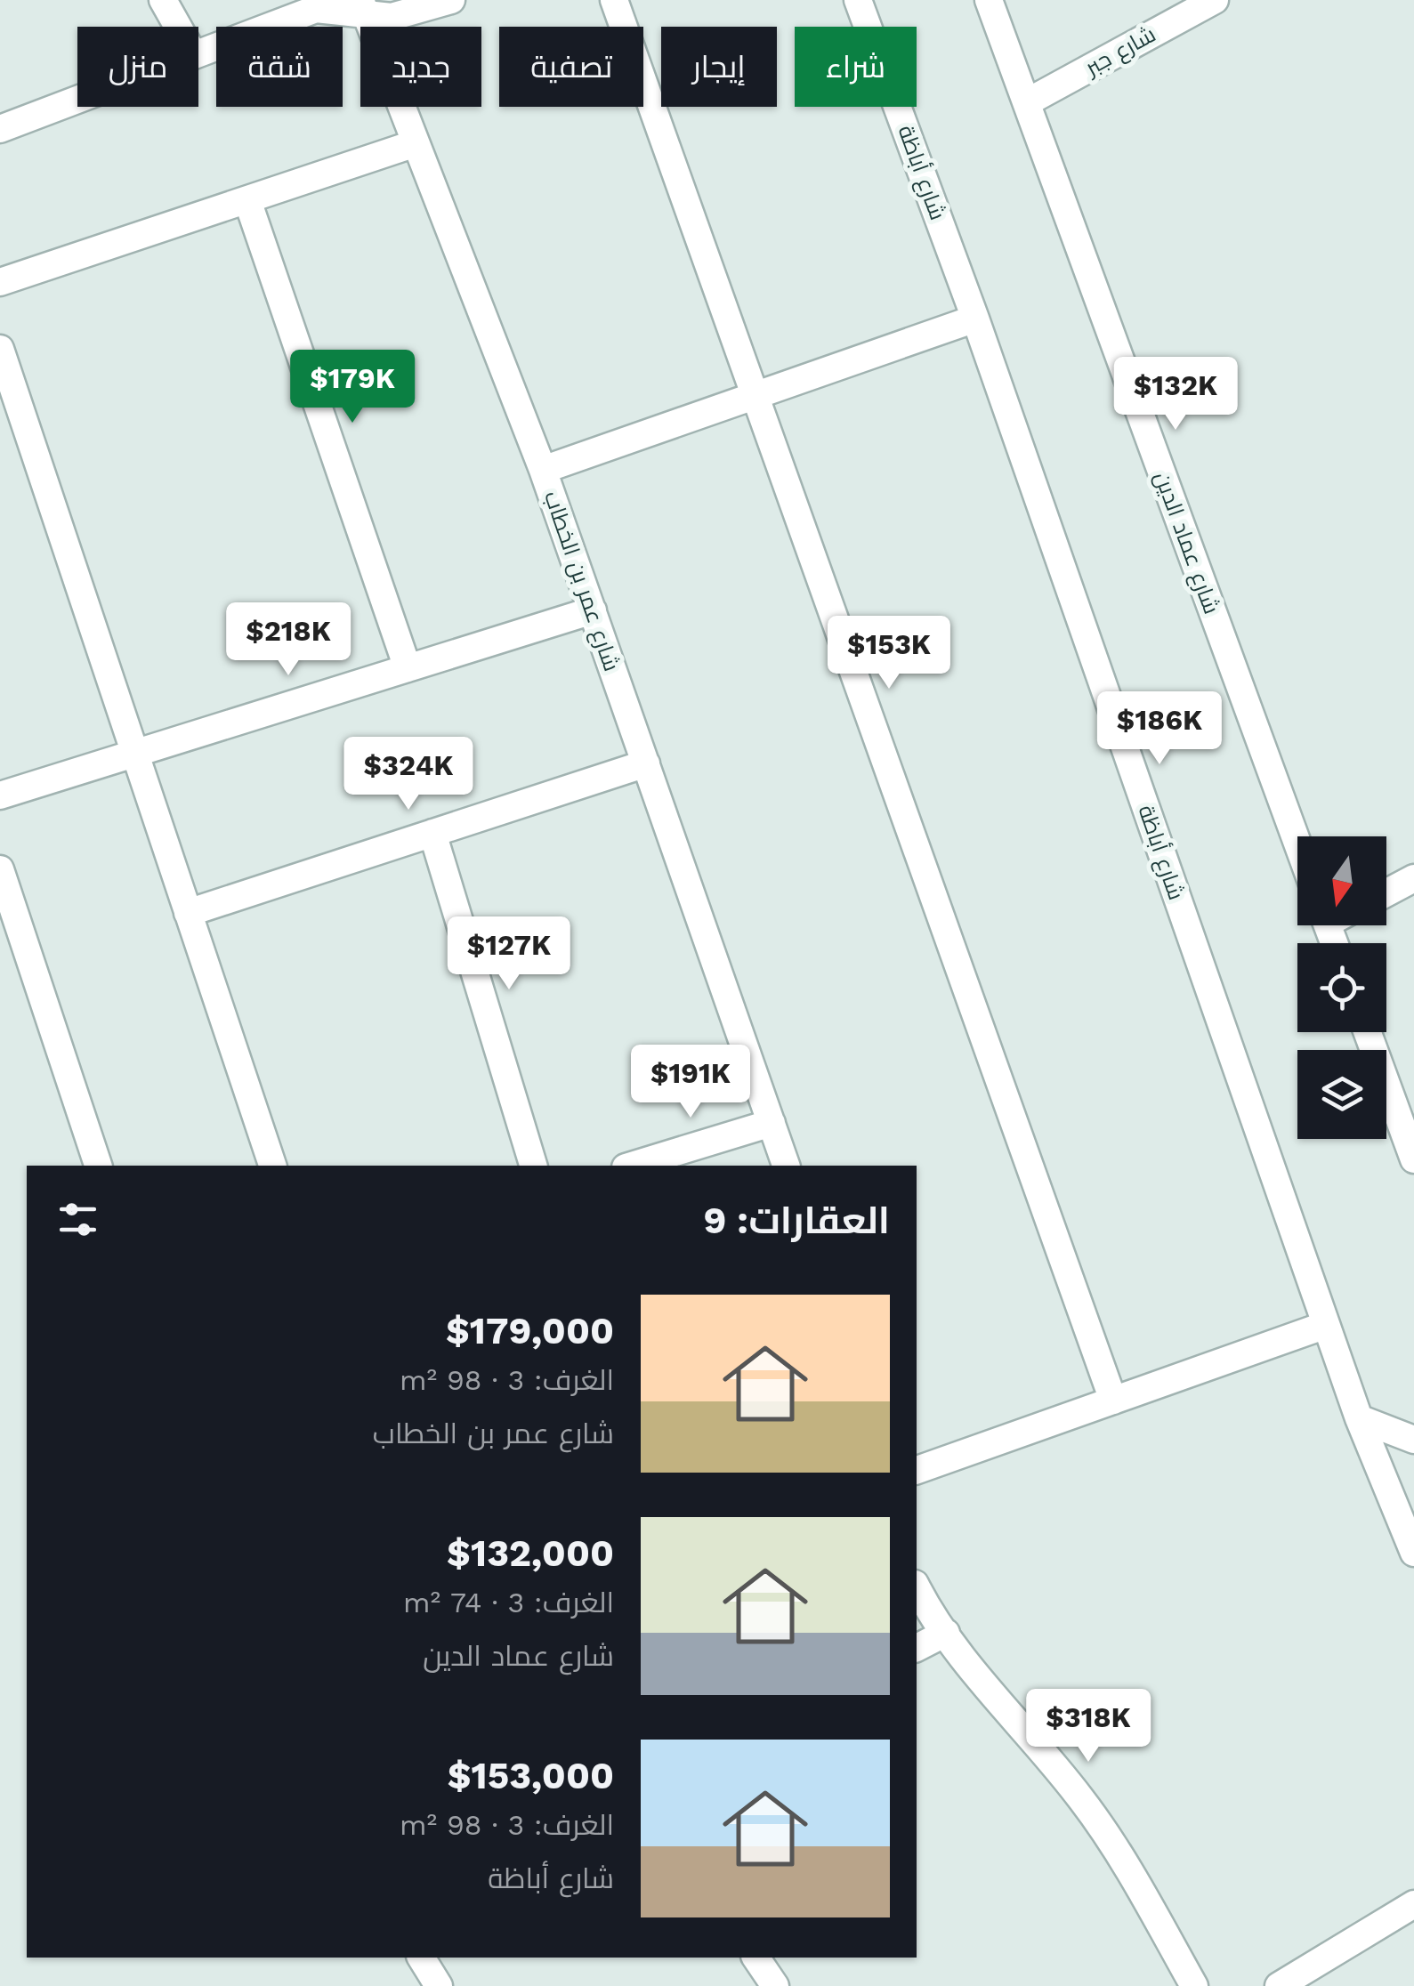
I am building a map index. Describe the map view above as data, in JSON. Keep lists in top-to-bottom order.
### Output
{
  "streets": {
    "street": [
      "شارع جبر",
      "شارع أباظة",
      "شارع عماد الدين",
      "شارع عمر بن الخطاب"
    ]
  },
  "crossings": [
    ["شارع جبر", "شارع عماد الدين"]
  ],
  "north": "bottom",
  "page": {
    "chip": [
      "شراء",
      "إيجار",
      "تصفية",
      "جديد",
      "شقة",
      "منزل"
    ],
    "price": [
      "$179K",
      "$132K",
      "$218K",
      "$153K",
      "$186K",
      "$324K",
      "$127K",
      "$191K",
      "$318K"
    ],
    "heading": "العقارات: 9",
    "list": [
      {
        "name": "$179,000",
        "note": "الغرف: 3 · 98 m² · شارع عمر بن الخطاب"
      },
      {
        "name": "$132,000",
        "note": "الغرف: 3 · 74 m² · شارع عماد الدين"
      },
      {
        "name": "$153,000",
        "note": "الغرف: 3 · 98 m² · شارع أباظة"
      }
    ]
  }
}
